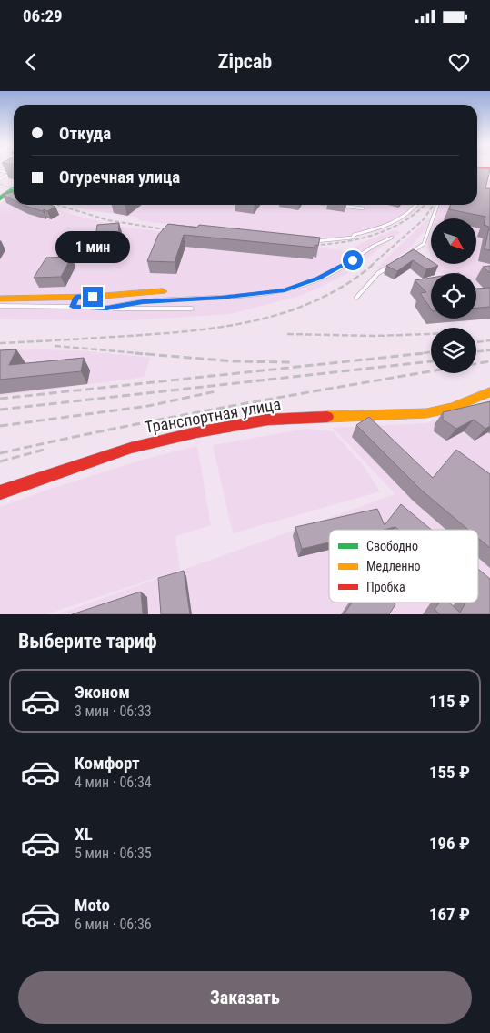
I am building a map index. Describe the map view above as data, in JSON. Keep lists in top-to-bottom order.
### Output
{
  "streets": {
    "street": ["Транспортная улица"]
  },
  "legend": ["Свободно", "Медленно", "Пробка"],
  "north": "bottom right",
  "page": {
    "status": "06:29",
    "header": "Zipcab",
    "banner": ["Откуда", "Огуречная улица"],
    "bubble": "1 мин",
    "heading": "Выберите тариф",
    "list": [
      {
        "name": "Эконом",
        "note": "3 мин · 06:33",
        "value": "115 ₽"
      },
      {
        "name": "Комфорт",
        "note": "4 мин · 06:34",
        "value": "155 ₽"
      },
      {
        "name": "XL",
        "note": "5 мин · 06:35",
        "value": "196 ₽"
      },
      {
        "name": "Moto",
        "note": "6 мин · 06:36",
        "value": "167 ₽"
      }
    ],
    "buttons": "Заказать"
  }
}
